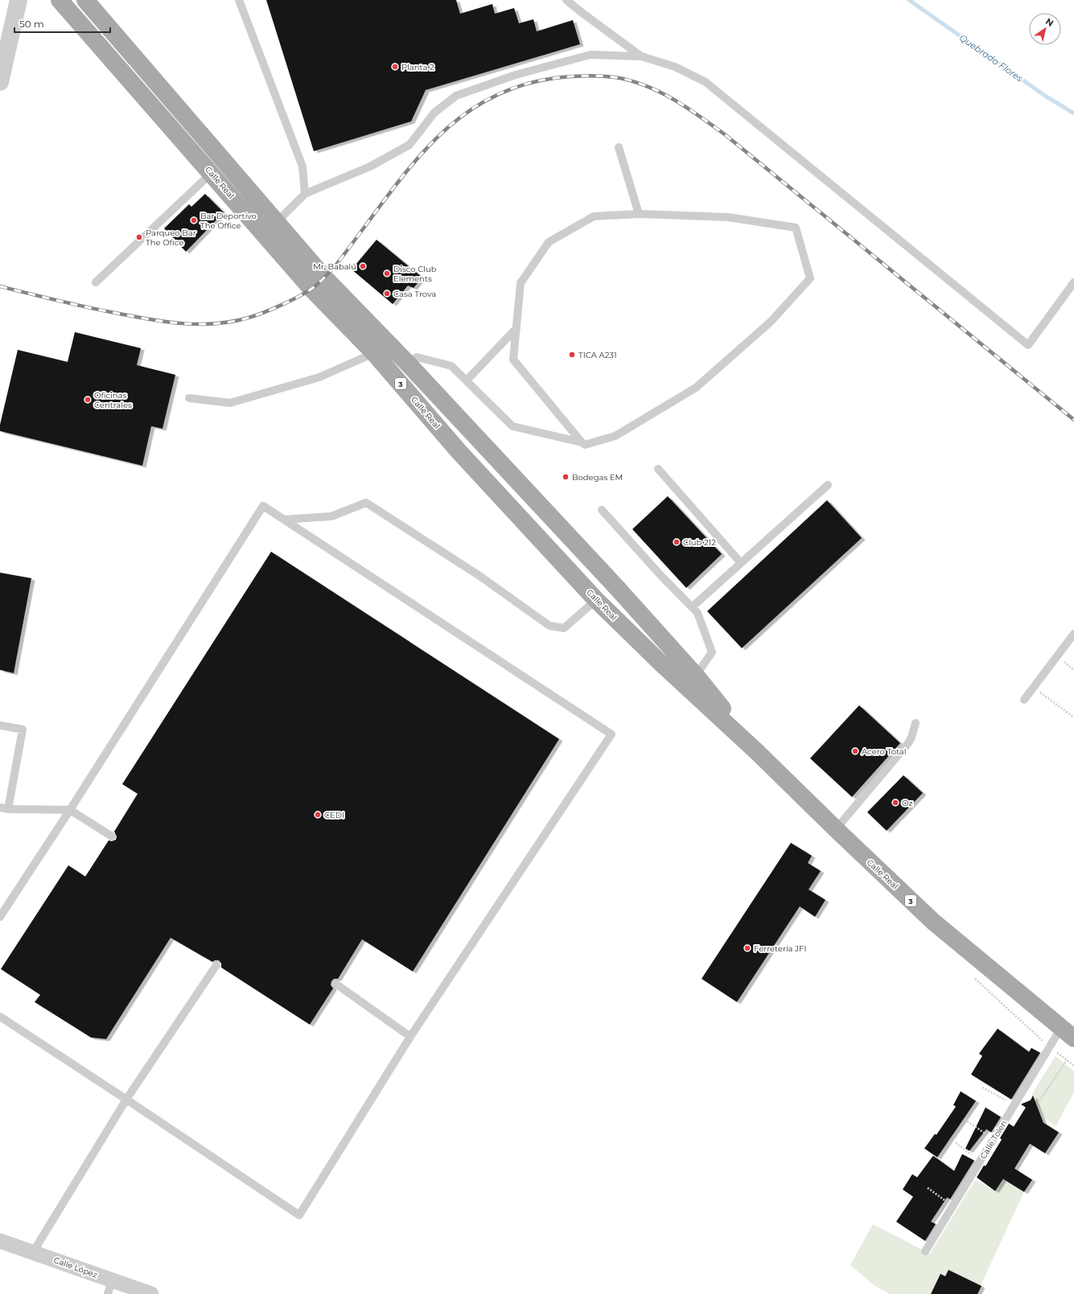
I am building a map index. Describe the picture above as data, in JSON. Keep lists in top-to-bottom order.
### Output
{
  "streets": {
    "main road": ["Calle Real", "3"],
    "street": ["Calle López"],
    "lane": ["Calle Tolen"]
  },
  "crossings": [
    ["Calle Real", "Calle Tolen"]
  ],
  "water": ["Quebrada Flores"],
  "places": [
    "Planta 2",
    "Bar Deportivo The Office",
    "Parqueo Bar The Ofice",
    "Mr. Babalú",
    "Disco Club Elements",
    "Casa Trova",
    "TICA A231",
    "Oficinas Centrales",
    "Bodegas EM",
    "Club 212",
    "Acero Total",
    "Oz",
    "CEDI",
    "Ferretería JFI"
  ],
  "scale_bar": "50 m",
  "north": "top right"
}
